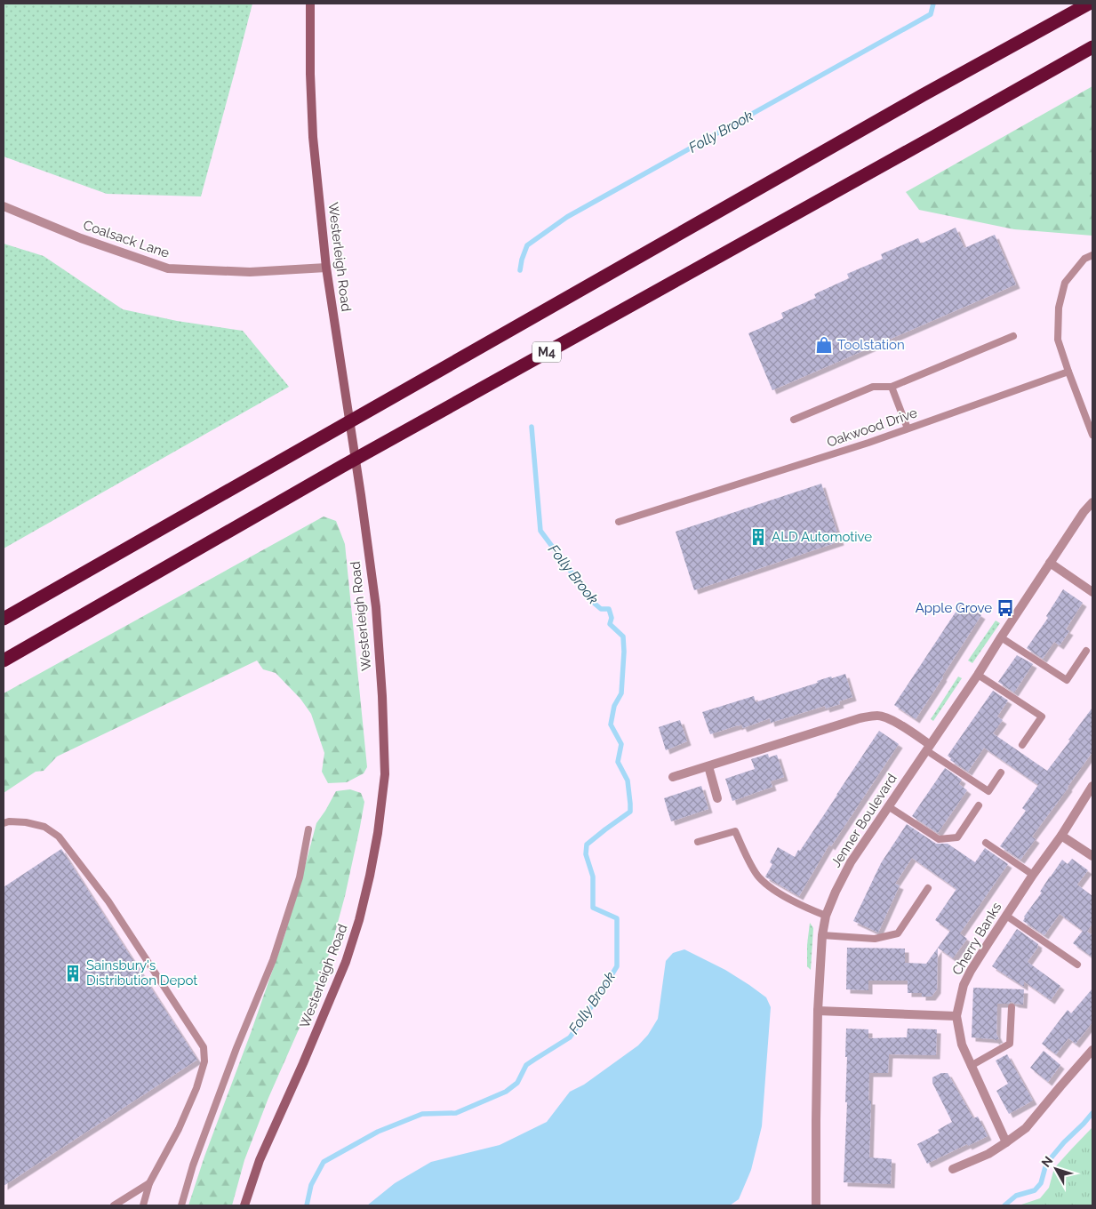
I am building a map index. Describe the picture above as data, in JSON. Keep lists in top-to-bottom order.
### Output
{
  "streets": {
    "highway": ["M4"],
    "street": [
      "Coalsack Lane",
      "Westerleigh Road",
      "Jenner Boulevard",
      "Cherry Banks"
    ],
    "lane": ["Oakwood Drive"]
  },
  "crossings": [
    ["Coalsack Lane", "Westerleigh Road"]
  ],
  "water": ["Folly Brook"],
  "places": {
    "shop": ["Toolstation"],
    "building": ["ALD Automotive", "Sainsbury's Distribution Depot"],
    "bus stop": ["Apple Grove"]
  },
  "north": "top left"
}
